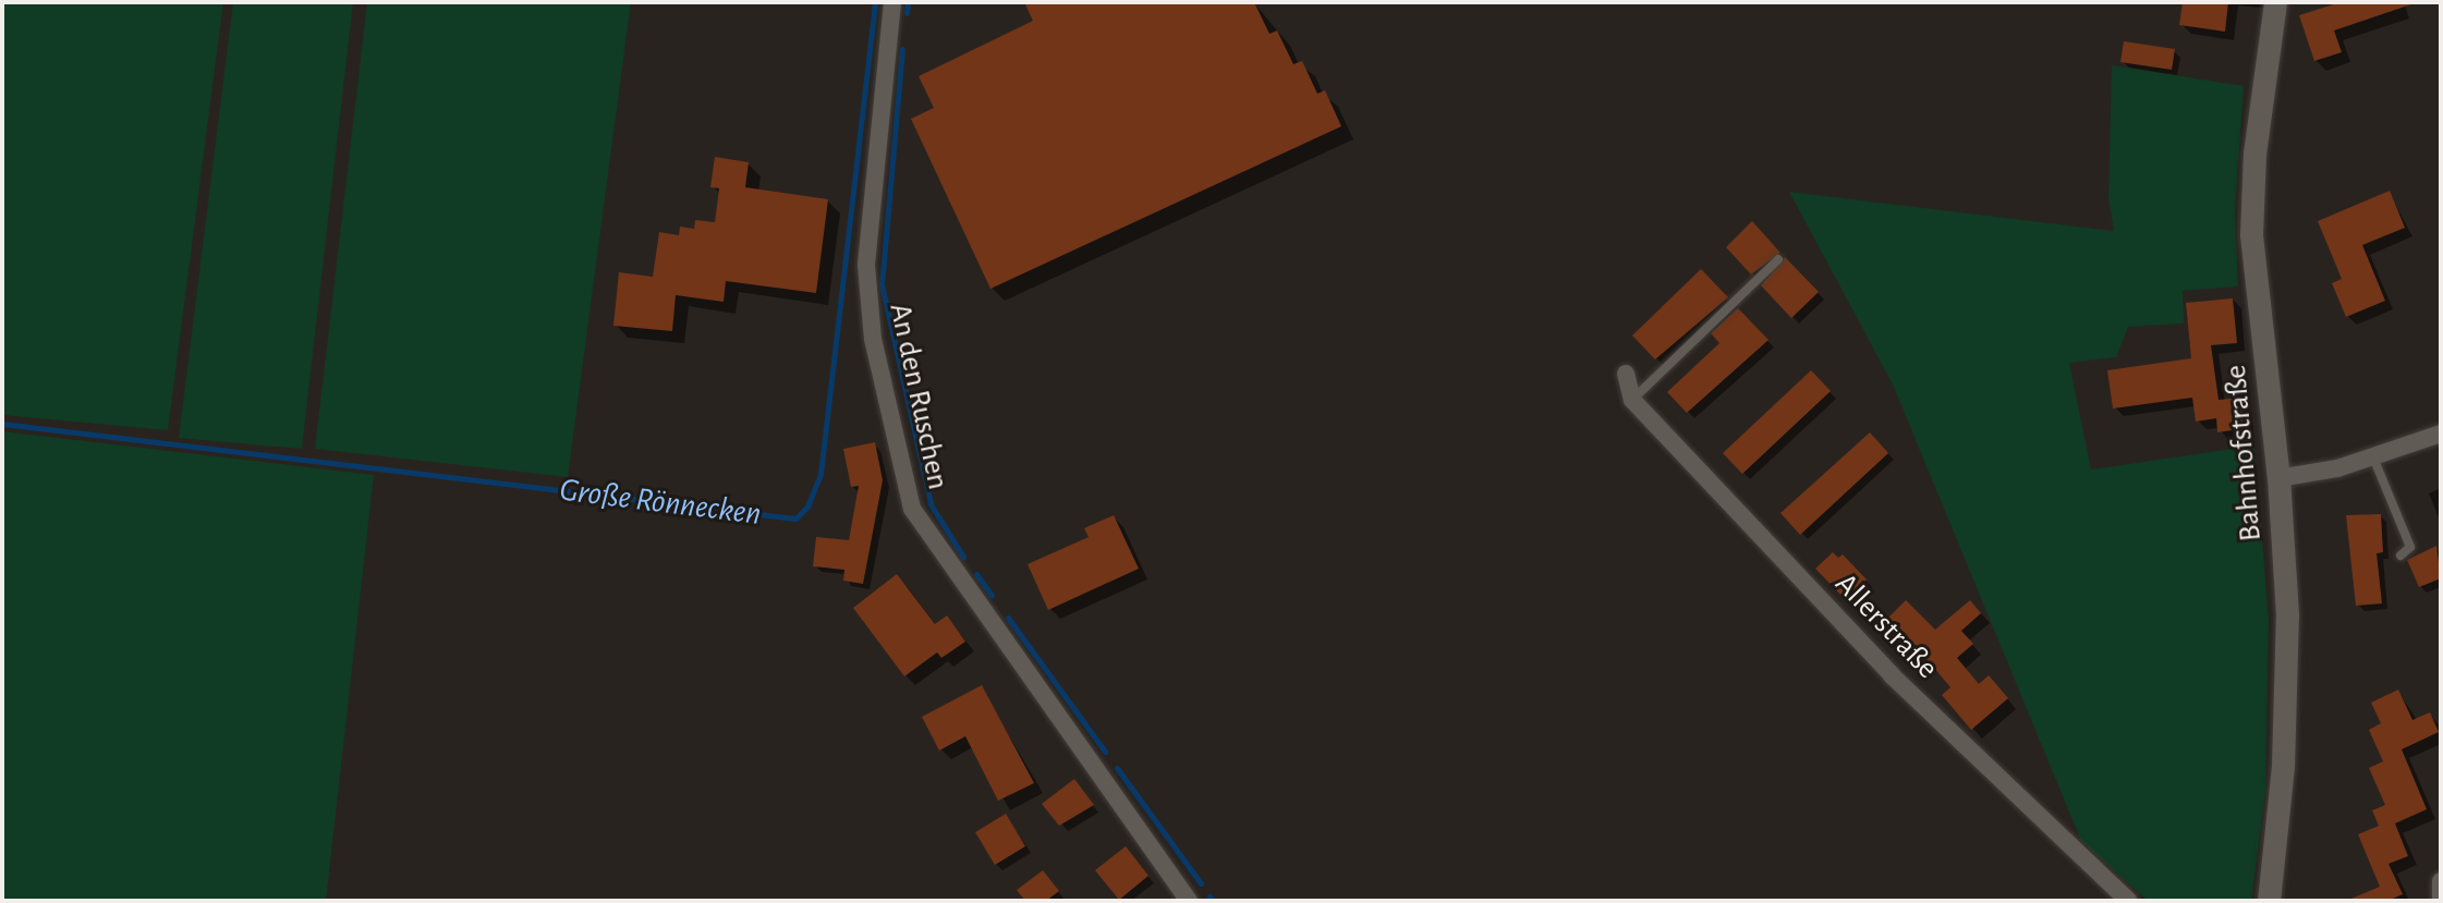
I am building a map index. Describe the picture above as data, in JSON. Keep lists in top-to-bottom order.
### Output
{
  "streets": {
    "street": ["An den Ruschen", "Bahnhofstraße", "Allerstraße"]
  },
  "water": ["Große Rönnecken"]
}
